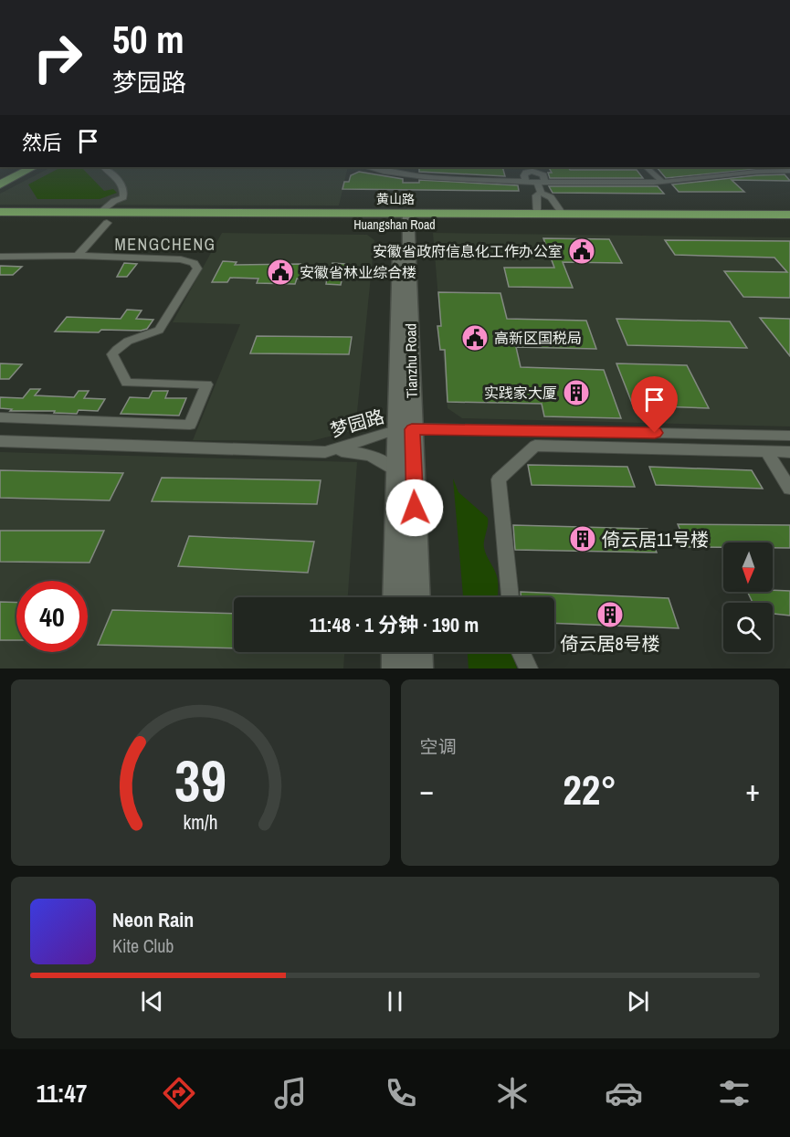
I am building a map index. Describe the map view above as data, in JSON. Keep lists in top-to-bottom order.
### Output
{
  "streets": {
    "main road": ["黄山路", "Huangshan Road"],
    "street": ["Tianzhu Road", "梦园路"]
  },
  "crossings": [
    ["黄山路", "Huangshan Road"],
    ["黄山路", "Tianzhu Road"],
    ["Huangshan Road", "Tianzhu Road"],
    ["Tianzhu Road", "梦园路"]
  ],
  "districts": ["MENGCHENG"],
  "places": {
    "public building": ["安徽省政府信息化工作办公室", "安徽省林业综合楼", "高新区国税局"],
    "building": ["实践家大厦", "倚云居11号楼", "倚云居8号楼"]
  },
  "north": "bottom",
  "page": {
    "turn": ["50 m", "梦园路"],
    "then": "然后",
    "limit": "40",
    "trip": "11:48 · 1 分钟 · 190 m",
    "tile": "空调",
    "heat": ["−", "22°", "+"],
    "song": ["Neon Rain", "Kite Club"],
    "tabs": "11:47",
    "gauge": ["39", "km/h"]
  }
}
